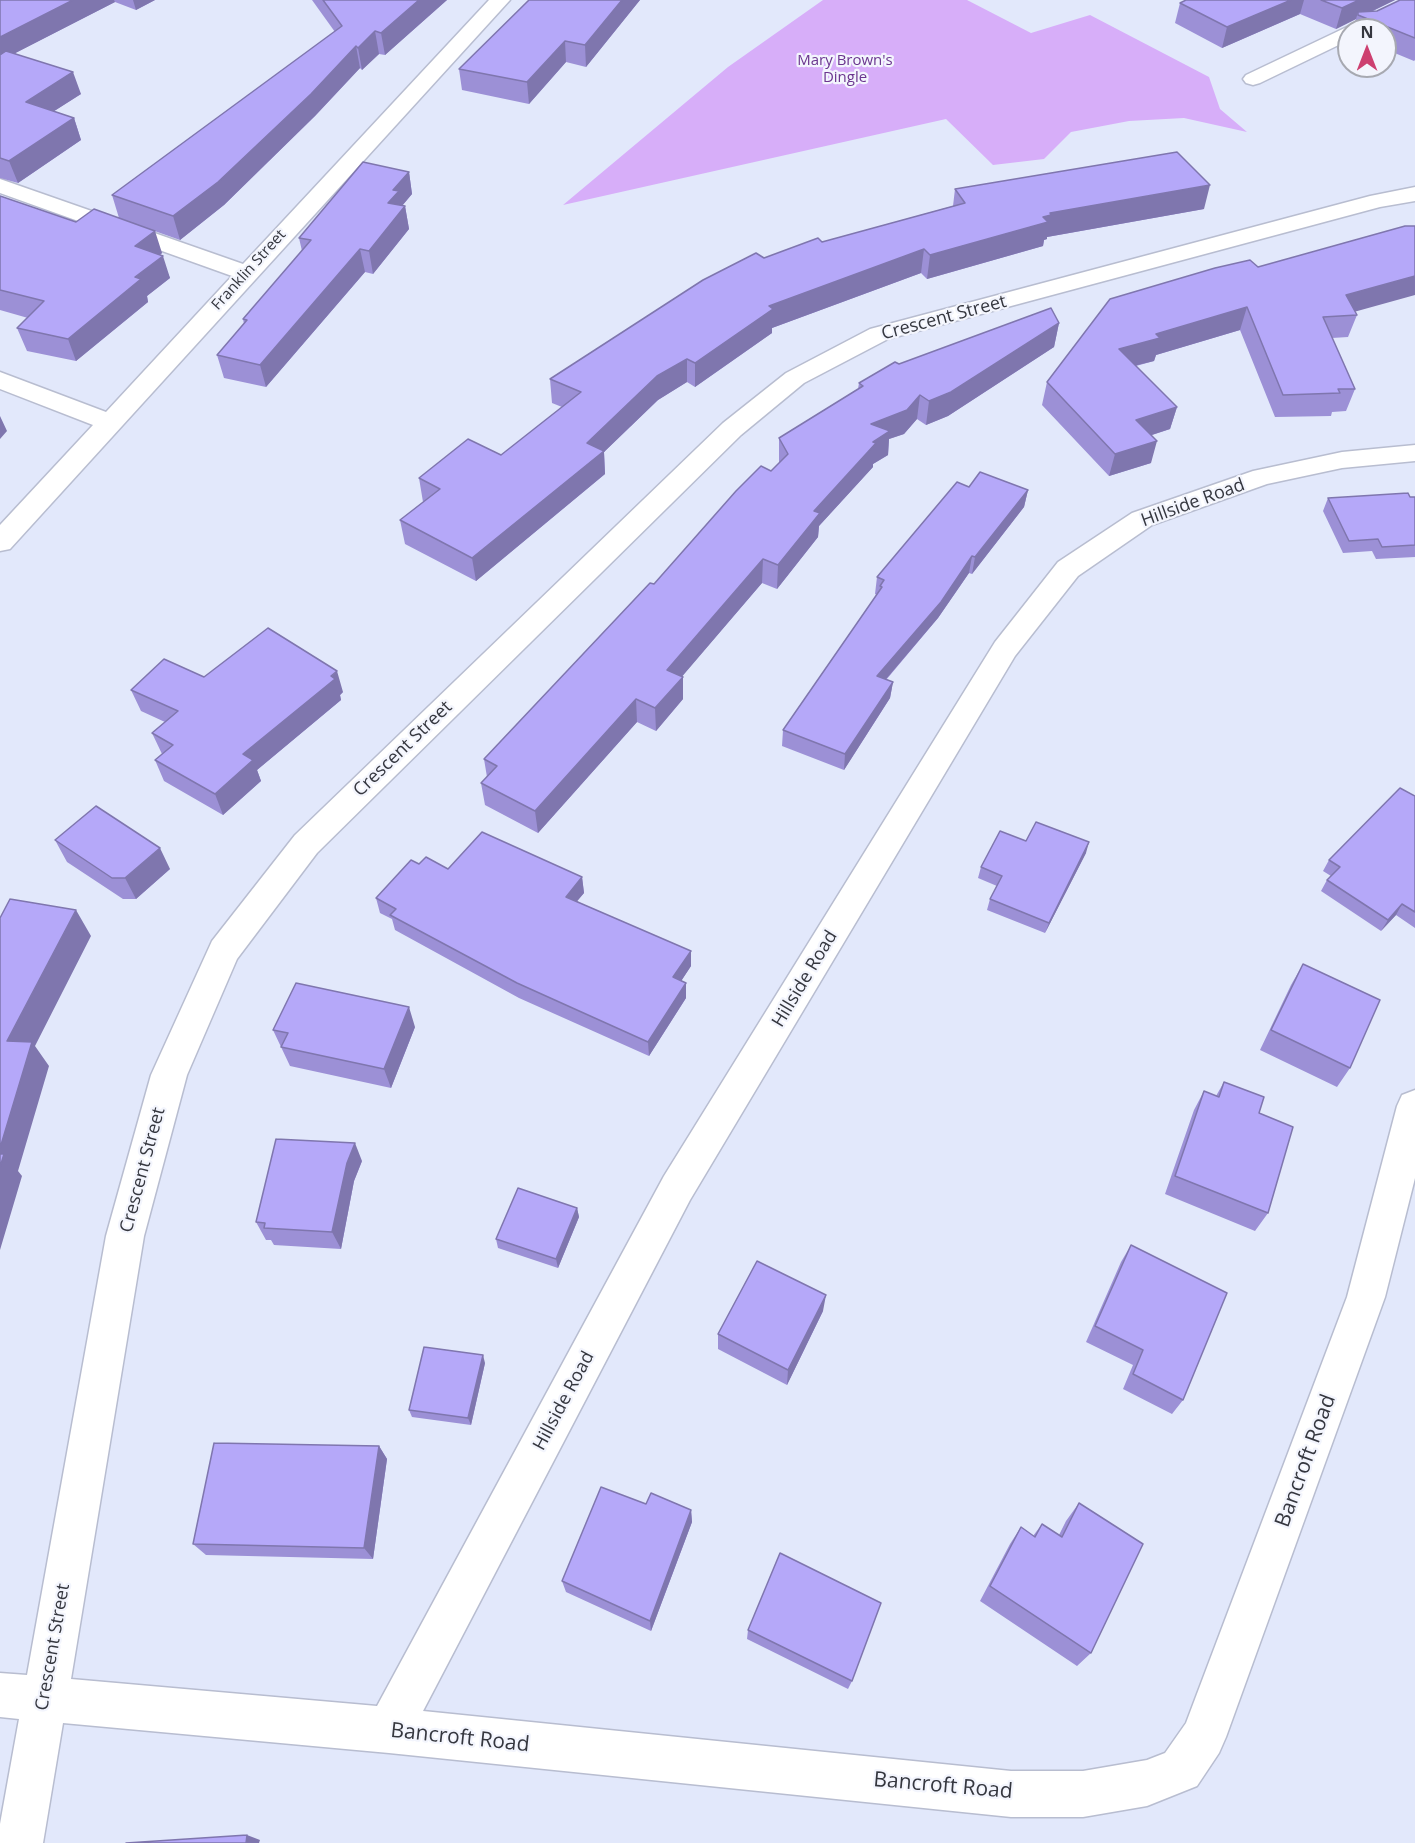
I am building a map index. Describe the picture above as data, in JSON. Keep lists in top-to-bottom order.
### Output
{
  "streets": {
    "street": [
      "Franklin Street",
      "Crescent Street",
      "Hillside Road",
      "Bancroft Road"
    ]
  },
  "crossings": [
    ["Crescent Street", "Bancroft Road"],
    ["Hillside Road", "Bancroft Road"]
  ],
  "parks": ["Mary Brown's Dingle"],
  "north": "top"
}
